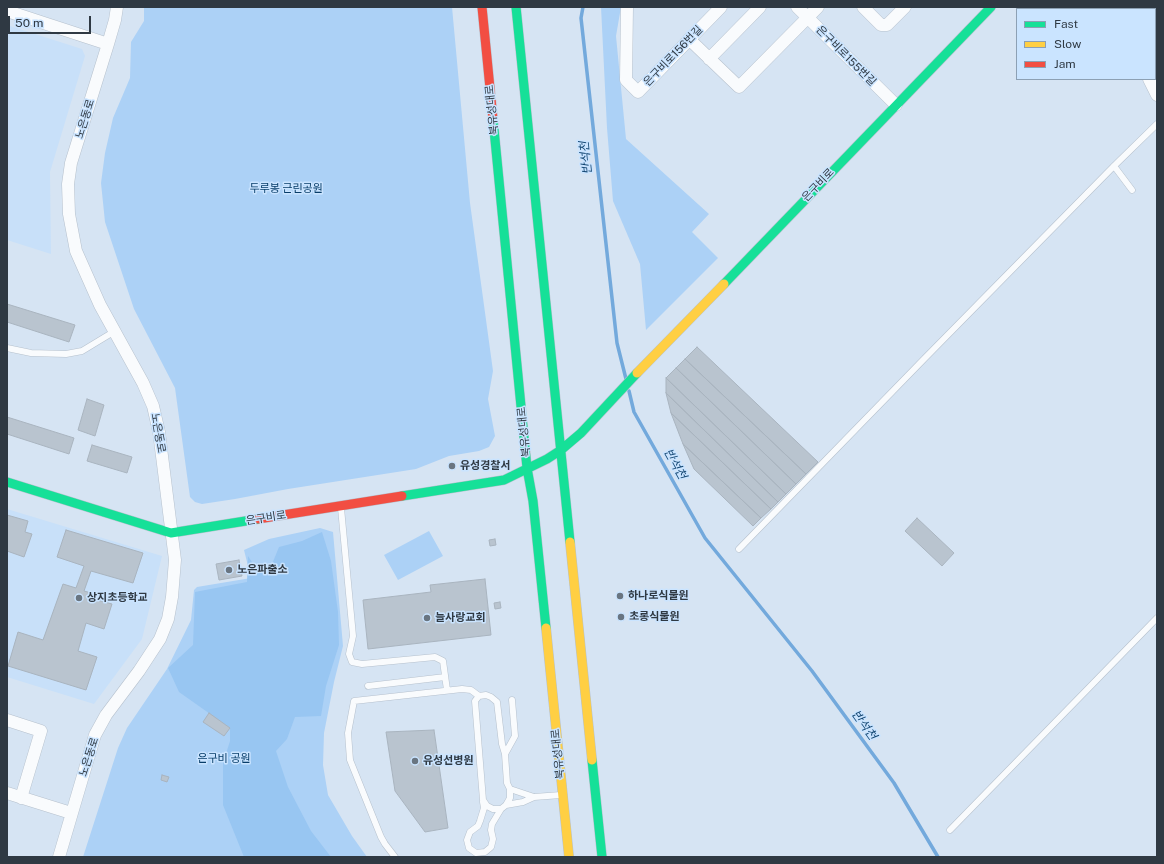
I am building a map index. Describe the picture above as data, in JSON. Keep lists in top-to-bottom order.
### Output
{
  "streets": {
    "main road": ["북유성대로", "은구비로"],
    "street": ["은구비로156번길", "은구비로155번길", "노은동로"]
  },
  "crossings": [
    ["은구비로155번길", "은구비로"],
    ["북유성대로", "은구비로"],
    ["노은동로", "은구비로"]
  ],
  "water": ["반석천"],
  "parks": ["두루봉 근린공원", "은구비 공원"],
  "places": [
    "유성경찰서",
    "노은파출소",
    "하나로식물원",
    "상지초등학교",
    "초롱식물원",
    "늘사랑교회",
    "유성선병원"
  ],
  "legend": ["Fast", "Slow", "Jam"],
  "scale_bar": "50 m"
}
